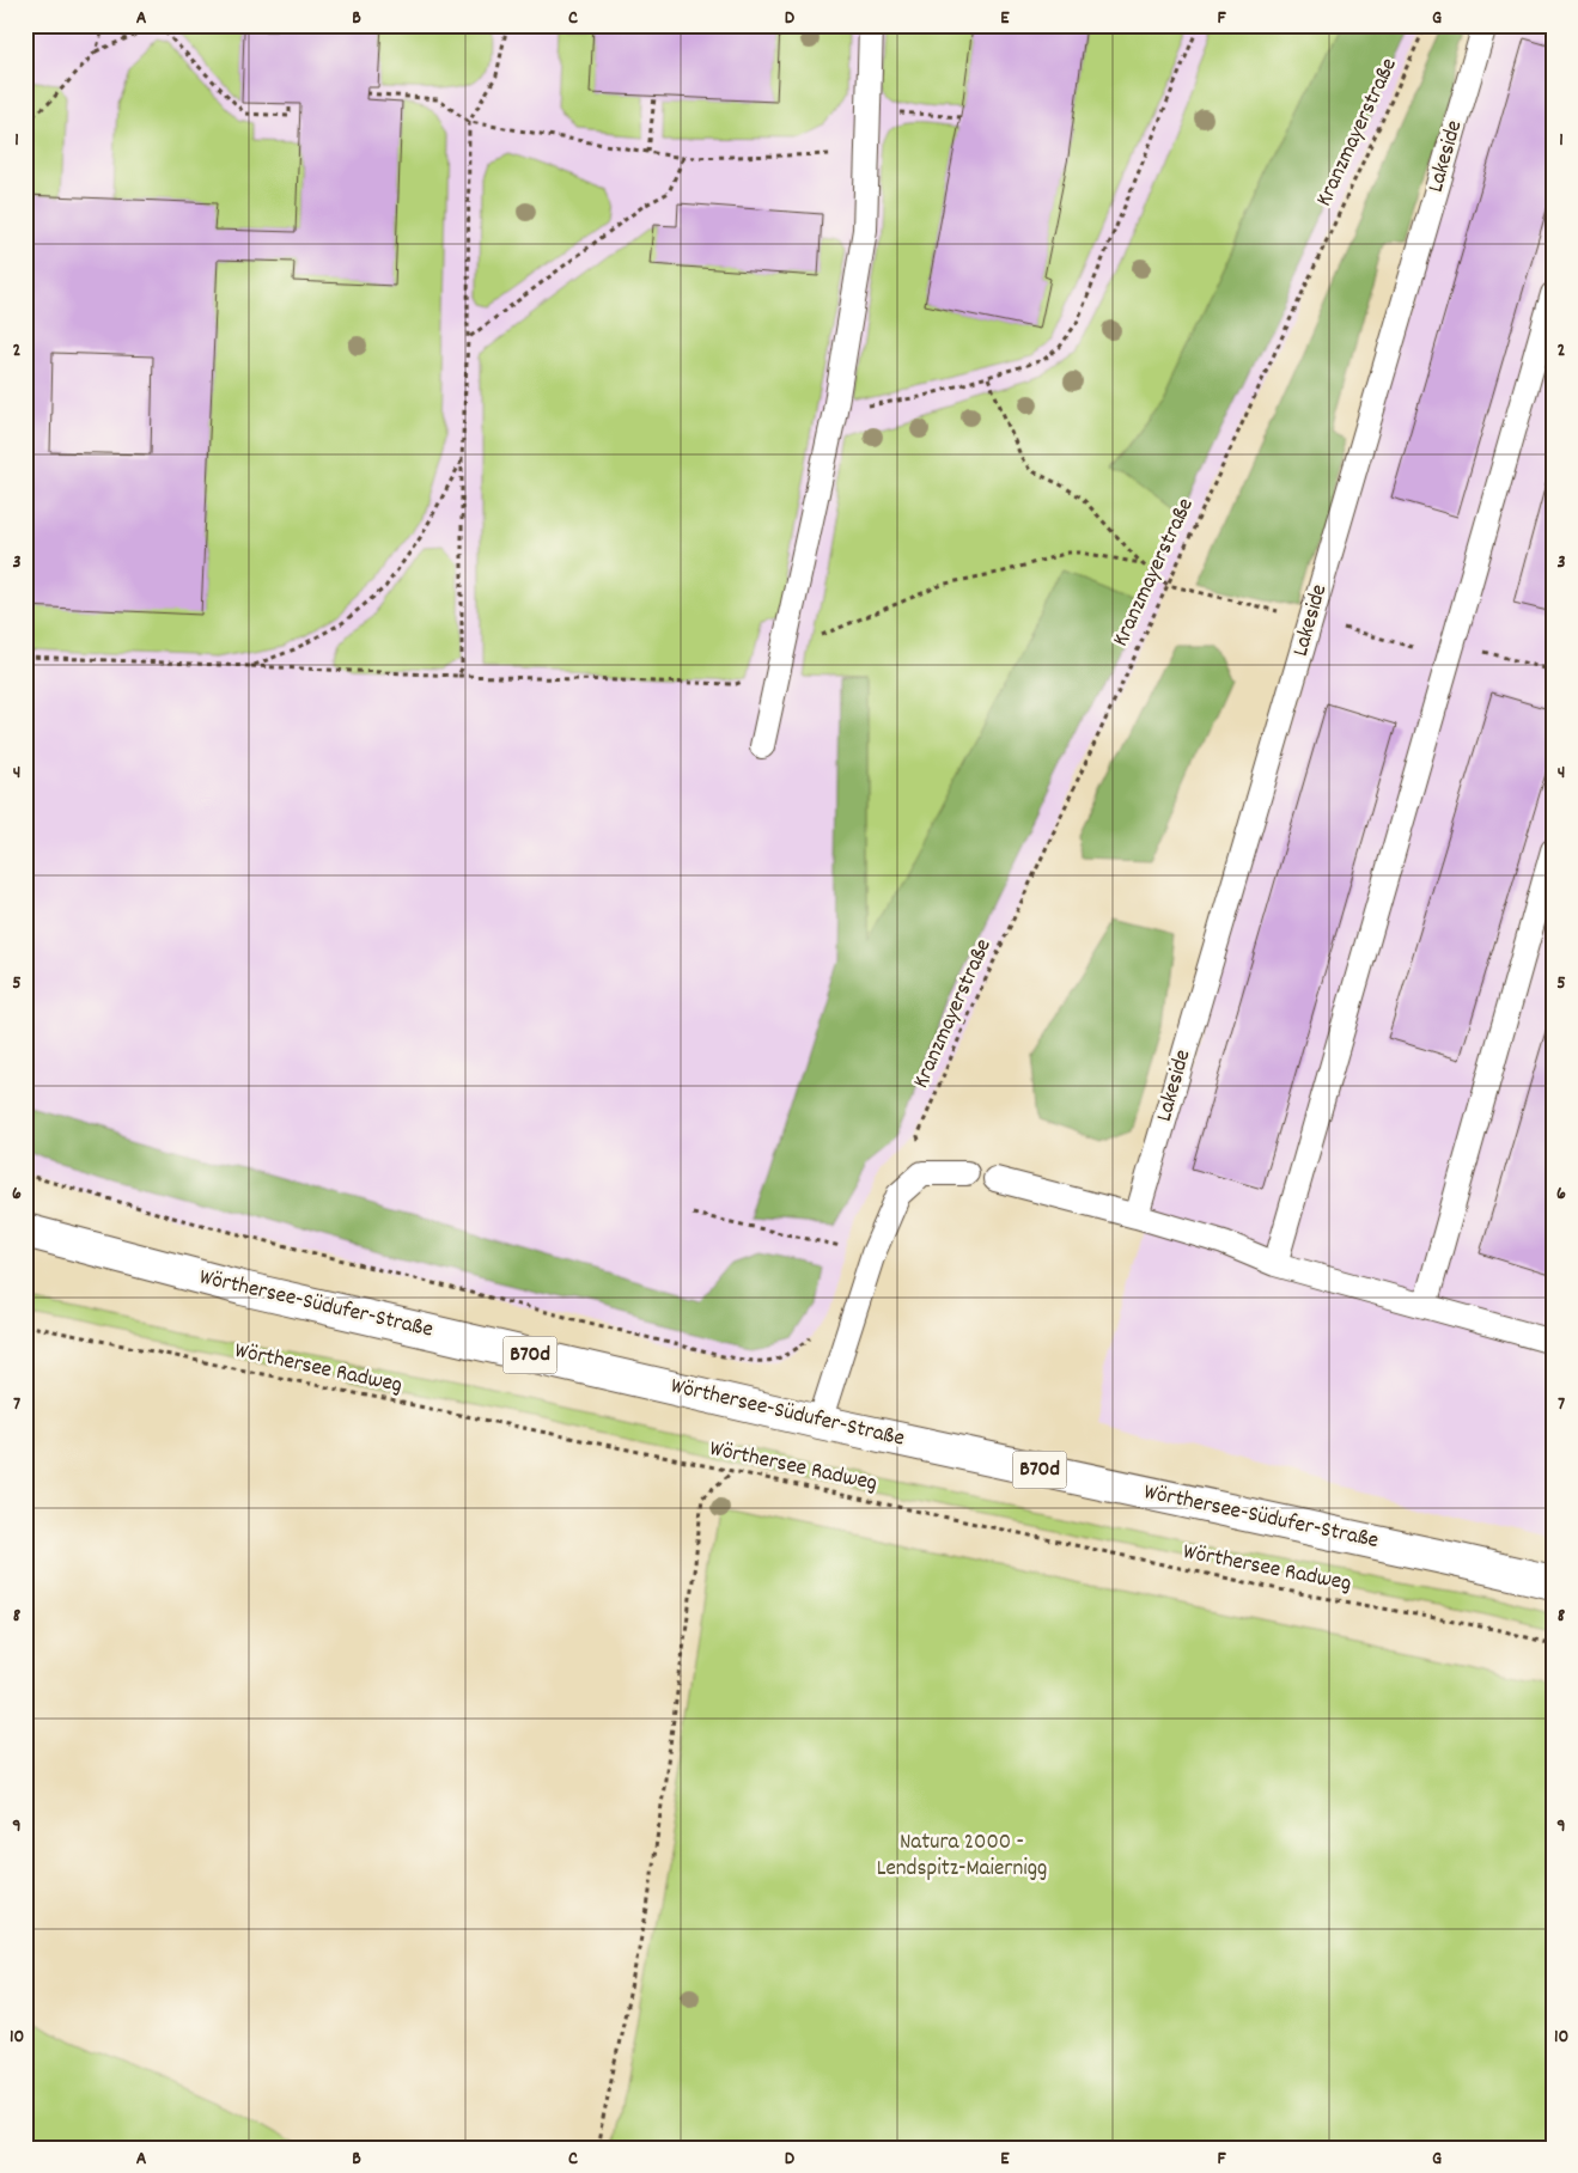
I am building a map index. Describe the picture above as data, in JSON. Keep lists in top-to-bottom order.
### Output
{
  "streets": {
    "main road": ["Wörthersee-Südufer-Straße", "B70d"],
    "lane": ["Lakeside"],
    "path": ["Kranzmayerstraße", "Wörthersee Radweg"]
  },
  "parks": ["Natura 2000 - Lendspitz-Maiernigg"],
  "grid": {
    "columns": [
      "A",
      "B",
      "C",
      "D",
      "E",
      "F",
      "G"
    ],
    "rows": [
      "1",
      "2",
      "3",
      "4",
      "5",
      "6",
      "7",
      "8",
      "9",
      "10"
    ]
  }
}
